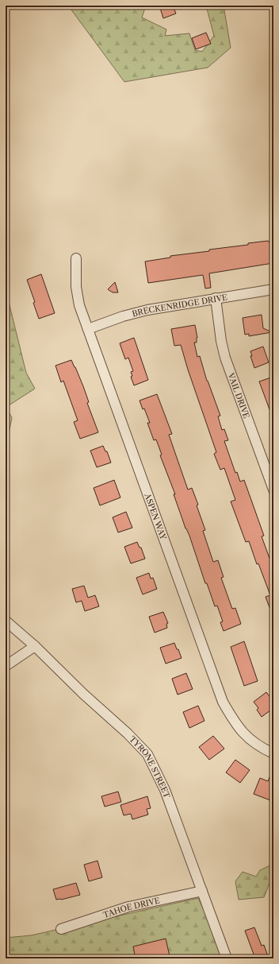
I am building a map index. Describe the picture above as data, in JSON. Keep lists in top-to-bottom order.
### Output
{
  "streets": {
    "street": [
      "BRECKENRIDGE DRIVE",
      "VAIL DRIVE",
      "ASPEN WAY",
      "TYRONE STREET",
      "TAHOE DRIVE"
    ]
  },
  "crossings": [
    ["BRECKENRIDGE DRIVE", "VAIL DRIVE"],
    ["BRECKENRIDGE DRIVE", "ASPEN WAY"],
    ["TYRONE STREET", "TAHOE DRIVE"]
  ]
}
